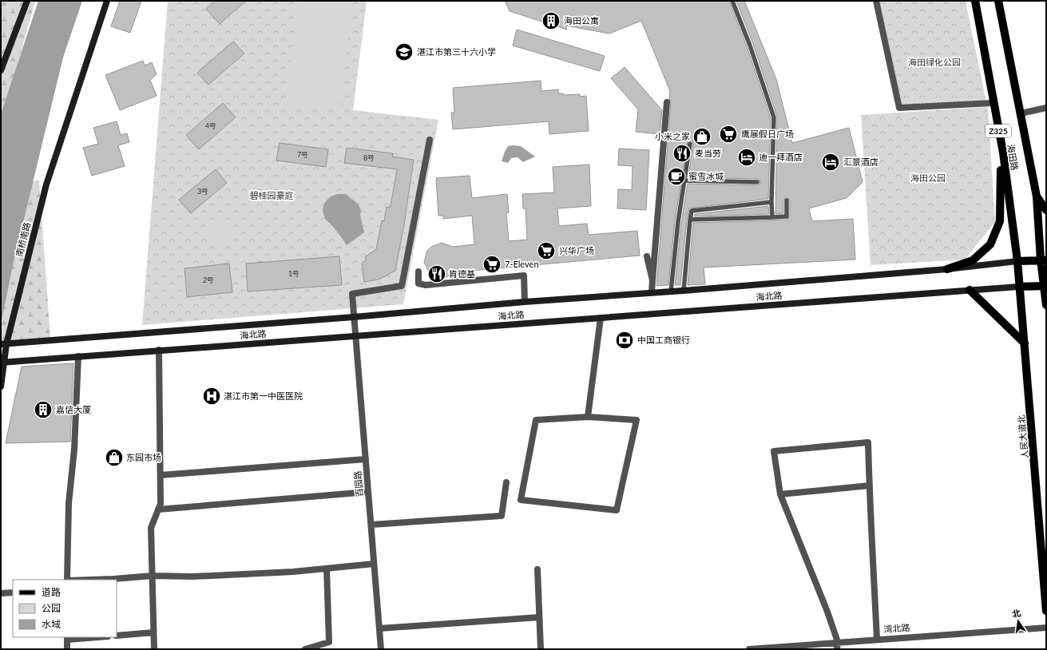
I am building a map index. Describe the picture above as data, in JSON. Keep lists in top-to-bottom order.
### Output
{
  "streets": {
    "main road": ["Z325", "海田路", "人民大道北"],
    "street": [
      "南桥南路",
      "海北路",
      "百园路",
      "湾北路"
    ]
  },
  "crossings": [
    ["Z325", "海田路"],
    ["海田路", "海北路"],
    ["海田路", "人民大道北"],
    ["南桥南路", "海北路"],
    ["海北路", "人民大道北"],
    ["海北路", "百园路"]
  ],
  "parks": ["海田绿化公园", "海田公园", "碧桂园豪庭"],
  "places": {
    "building": ["海田公寓", "嘉信大厦"],
    "school or university": ["湛江市第三十六小学"],
    "supermarket": ["鹰展假日广场", "兴华广场", "7-Eleven"],
    "shop": ["小米之家", "东园市场"],
    "restaurant": ["麦当劳", "肯德基"],
    "hotel": ["迪一拜酒店", "汇景酒店"],
    "cafe": ["蜜雪冰城"],
    "bank": ["中国工商银行"],
    "hospital": ["湛江市第一中医医院"]
  },
  "house_numbers": [
    "4号",
    "7号",
    "8号",
    "3号",
    "1号",
    "2号"
  ],
  "legend": ["道路", "公园", "水域"],
  "north": "top"
}
